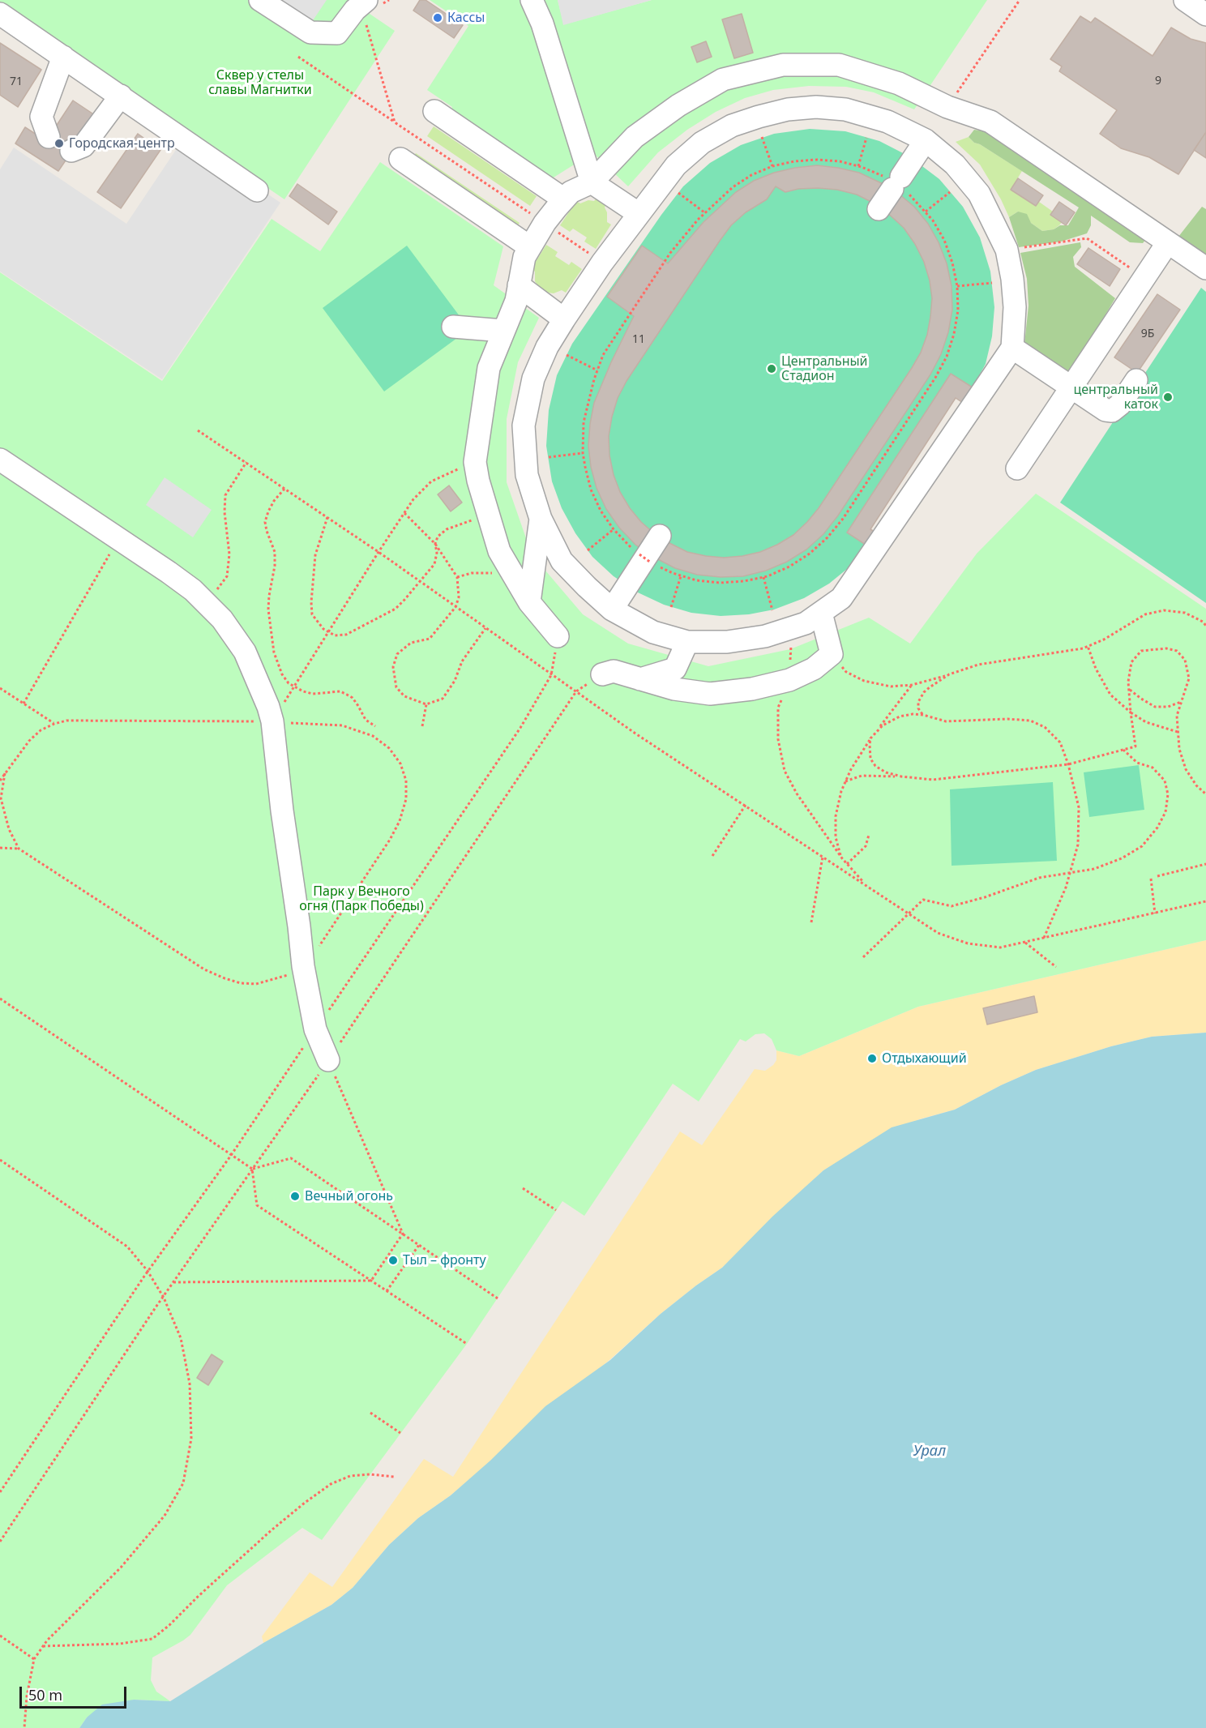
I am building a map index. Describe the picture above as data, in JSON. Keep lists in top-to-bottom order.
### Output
{
  "water": ["Урал"],
  "parks": ["Сквер у стелы славы Магнитки", "Парк у Вечного огня (Парк Победы)"],
  "places": [
    "Кассы",
    "Городская-центр",
    "Центральный Стадион",
    "центральный каток",
    "Отдыхающий",
    "Вечный огонь",
    "Тыл – фронту"
  ],
  "house_numbers": [
    "9",
    "71",
    "9Б",
    "11"
  ],
  "scale_bar": "50 m"
}
